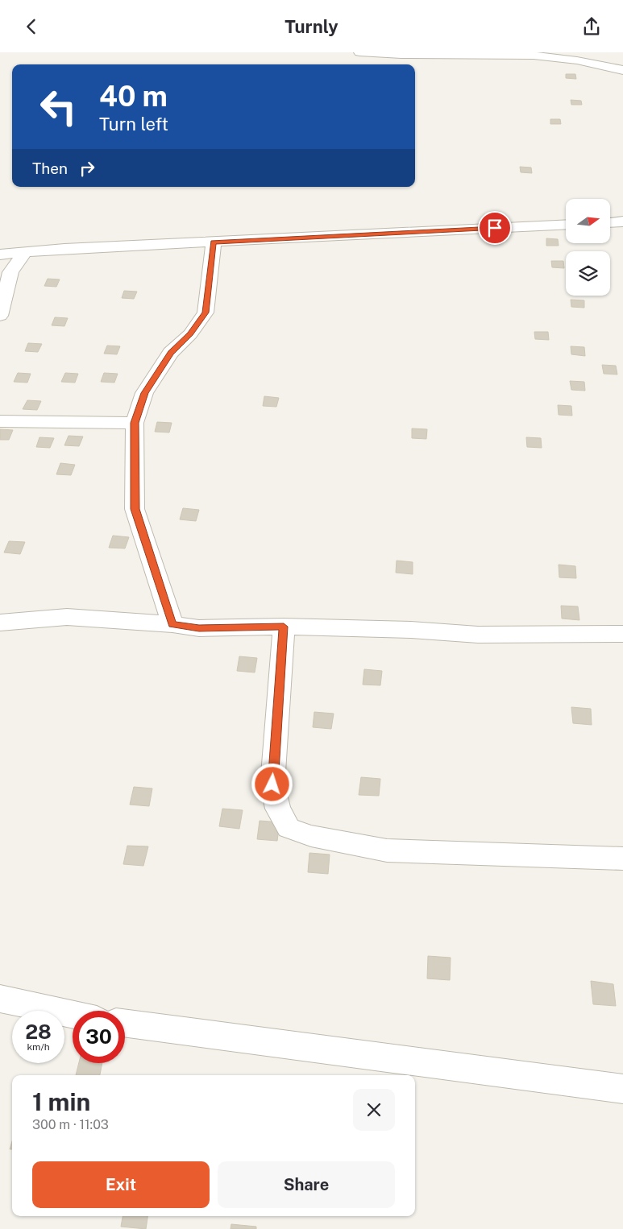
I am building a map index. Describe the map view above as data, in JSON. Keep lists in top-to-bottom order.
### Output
{
  "north": "right",
  "page": {
    "header": "Turnly",
    "turn": ["40 m", "Turn left"],
    "then": "Then",
    "speed": "28 km/h",
    "limit": "30",
    "heading": ["1 min", "300 m · 11:03"],
    "buttons": ["Exit", "Share"]
  }
}
